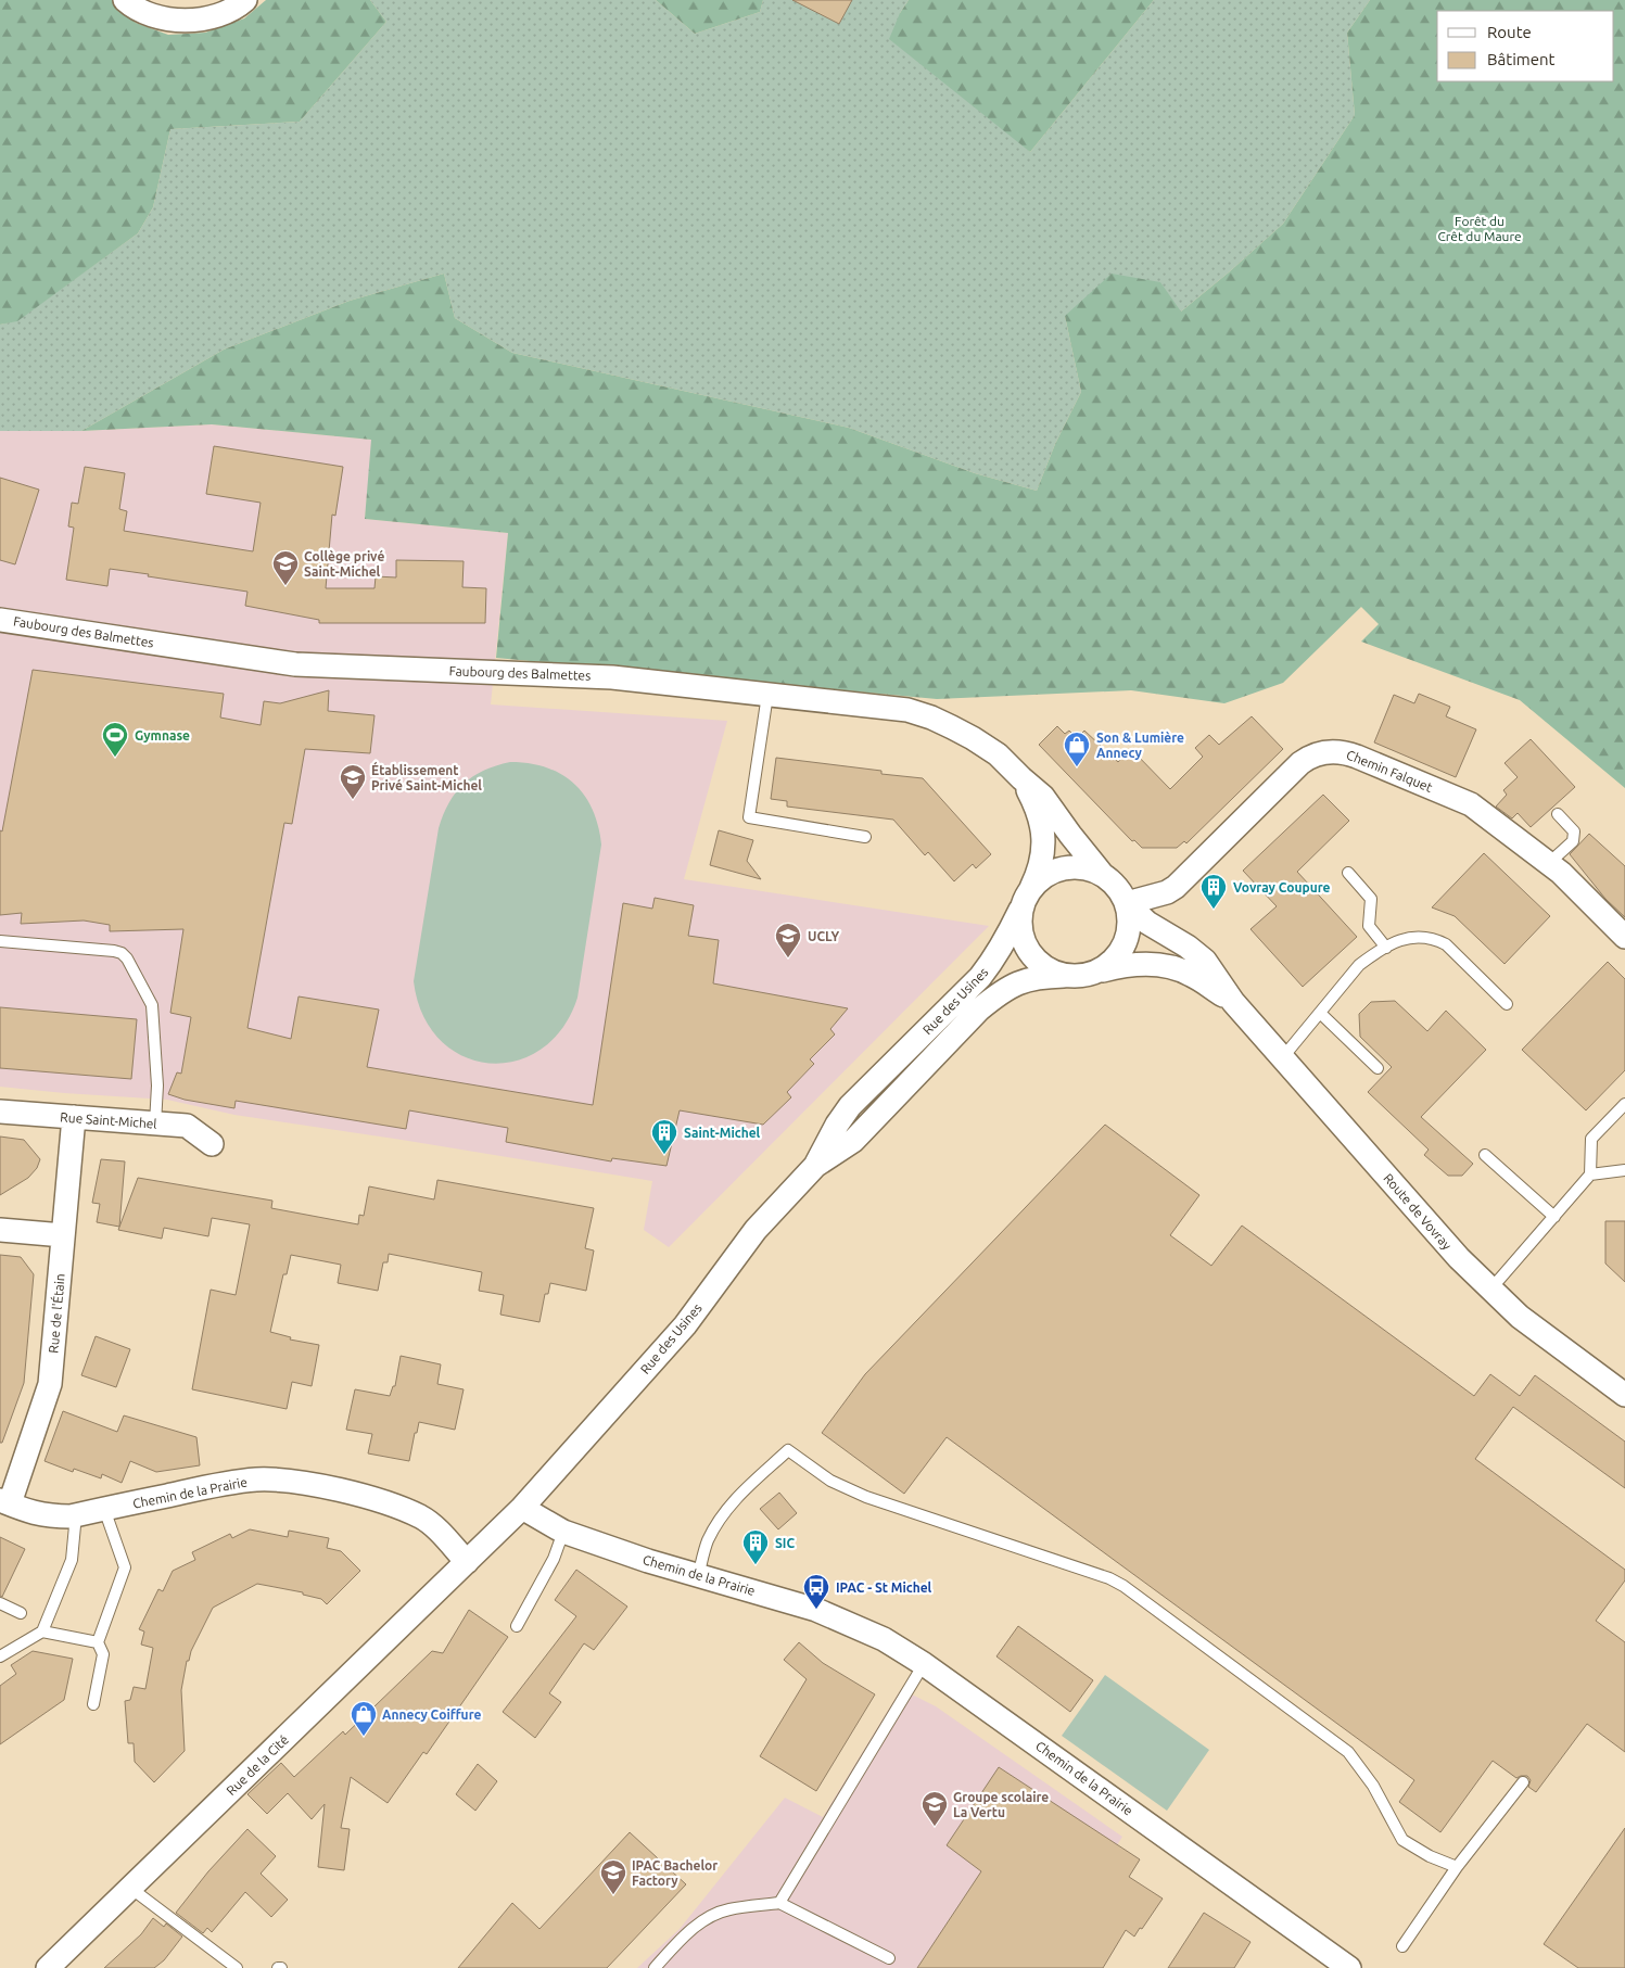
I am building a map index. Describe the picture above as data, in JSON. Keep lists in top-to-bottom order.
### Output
{
  "streets": {
    "street": [
      "Faubourg des Balmettes",
      "Chemin Falquet",
      "Rue des Usines",
      "Rue Saint-Michel",
      "Route de Vovray",
      "Rue de l'Étain",
      "Chemin de la Prairie",
      "Rue de la Cité"
    ]
  },
  "crossings": [
    ["Faubourg des Balmettes", "Chemin Falquet"],
    ["Faubourg des Balmettes", "Rue des Usines"],
    ["Faubourg des Balmettes", "Route de Vovray"],
    ["Chemin Falquet", "Rue des Usines"],
    ["Chemin Falquet", "Route de Vovray"],
    ["Rue des Usines", "Route de Vovray"],
    ["Rue des Usines", "Chemin de la Prairie"],
    ["Rue Saint-Michel", "Rue de l'Étain"],
    ["Rue de l'Étain", "Chemin de la Prairie"],
    ["Chemin de la Prairie", "Rue de la Cité"]
  ],
  "parks": ["Forêt du Crêt du Maure"],
  "places": {
    "school or university": [
      "Collège privé Saint-Michel",
      "Établissement Privé Saint-Michel",
      "UCLY",
      "Groupe scolaire La Vertu",
      "IPAC Bachelor Factory"
    ],
    "sports": ["Gymnase"],
    "shop": ["Son & Lumière Annecy", "Annecy Coiffure"],
    "building": ["Vovray Coupure", "Saint-Michel", "SIC"],
    "bus stop": ["IPAC - St Michel"]
  },
  "legend": ["Route", "Bâtiment"]
}
